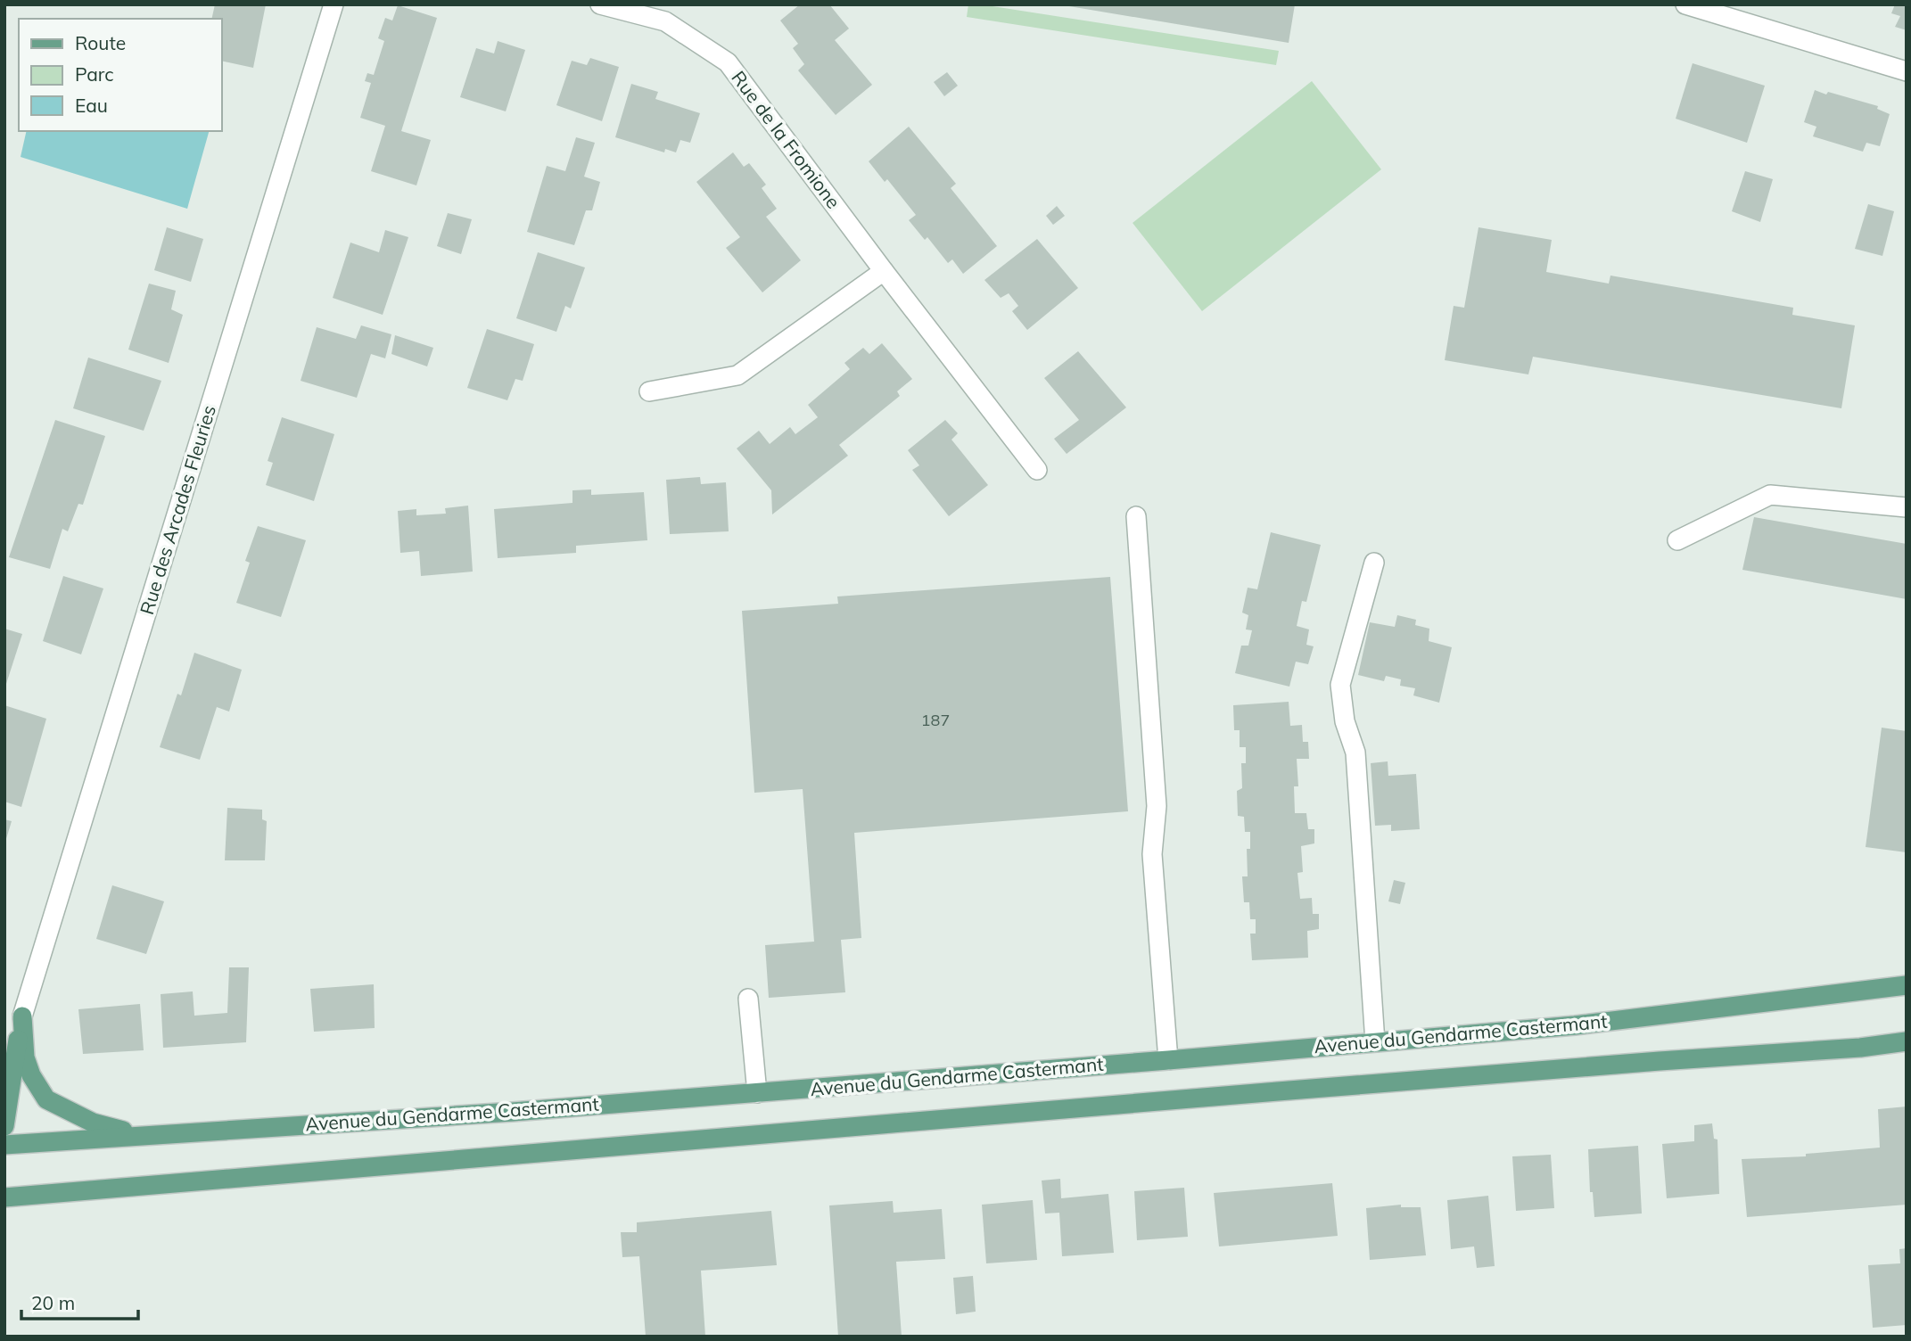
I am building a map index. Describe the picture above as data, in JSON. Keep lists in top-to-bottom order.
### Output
{
  "streets": {
    "main road": ["Avenue du Gendarme Castermant"],
    "street": ["Rue de la Fromione", "Rue des Arcades Fleuries"]
  },
  "house_numbers": ["187"],
  "legend": ["Route", "Parc", "Eau"],
  "scale_bar": "20 m"
}
